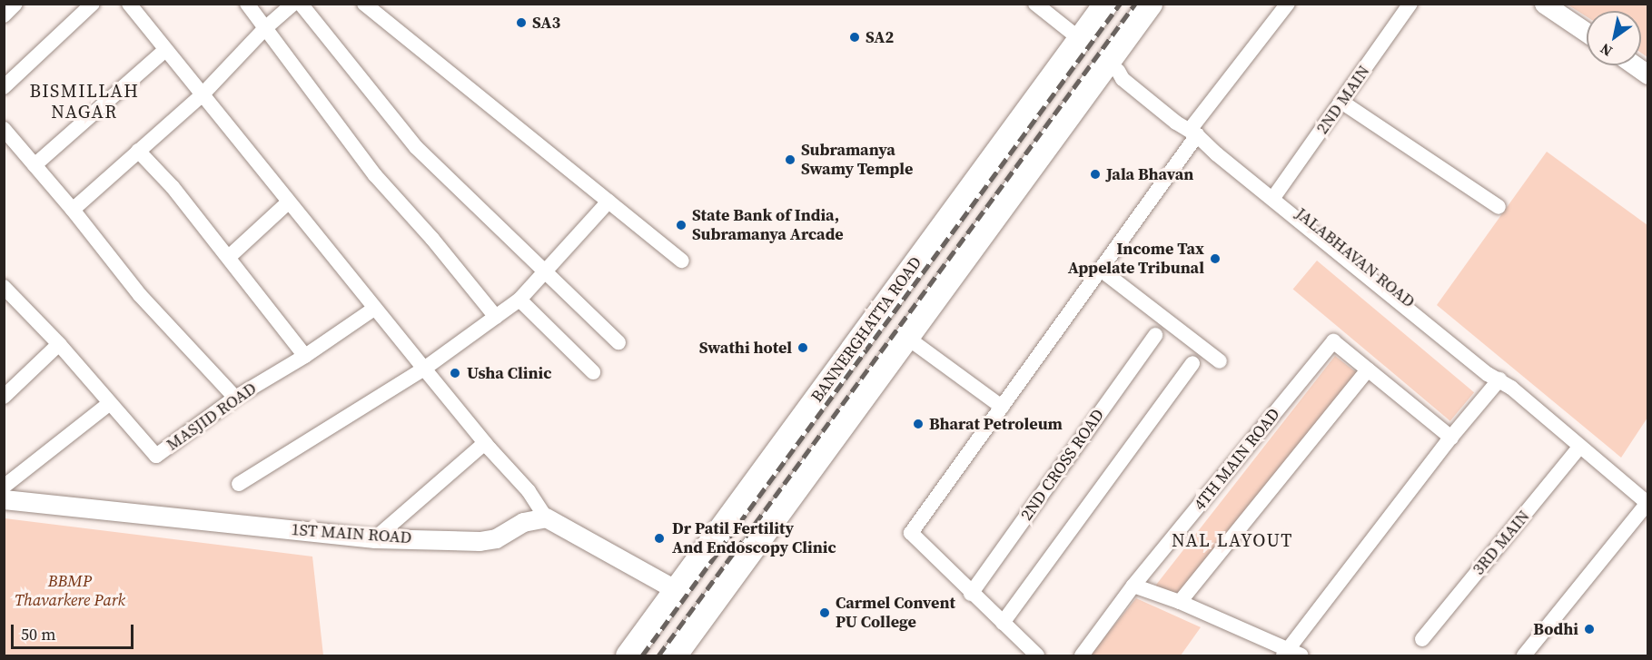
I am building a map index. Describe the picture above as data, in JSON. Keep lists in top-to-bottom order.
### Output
{
  "streets": {
    "main road": ["BANNERGHATTA ROAD"],
    "street": [
      "2ND MAIN",
      "JALABHAVAN ROAD",
      "MASJID ROAD",
      "4TH MAIN ROAD",
      "2ND CROSS ROAD",
      "1ST MAIN ROAD",
      "3RD MAIN"
    ]
  },
  "crossings": [
    ["2ND MAIN", "JALABHAVAN ROAD"],
    ["JALABHAVAN ROAD", "3RD MAIN"]
  ],
  "districts": ["BISMILLAH NAGAR", "NAL LAYOUT"],
  "parks": ["BBMP Thavarkere Park"],
  "places": [
    "SA3",
    "SA2",
    "Subramanya Swamy Temple",
    "Jala Bhavan",
    "State Bank of India, Subramanya Arcade",
    "Income Tax Appelate Tribunal",
    "Swathi hotel",
    "Usha Clinic",
    "Bharat Petroleum",
    "Dr Patil Fertility And Endoscopy Clinic",
    "Carmel Convent PU College",
    "Bodhi"
  ],
  "scale_bar": "50 m",
  "north": "bottom left"
}
